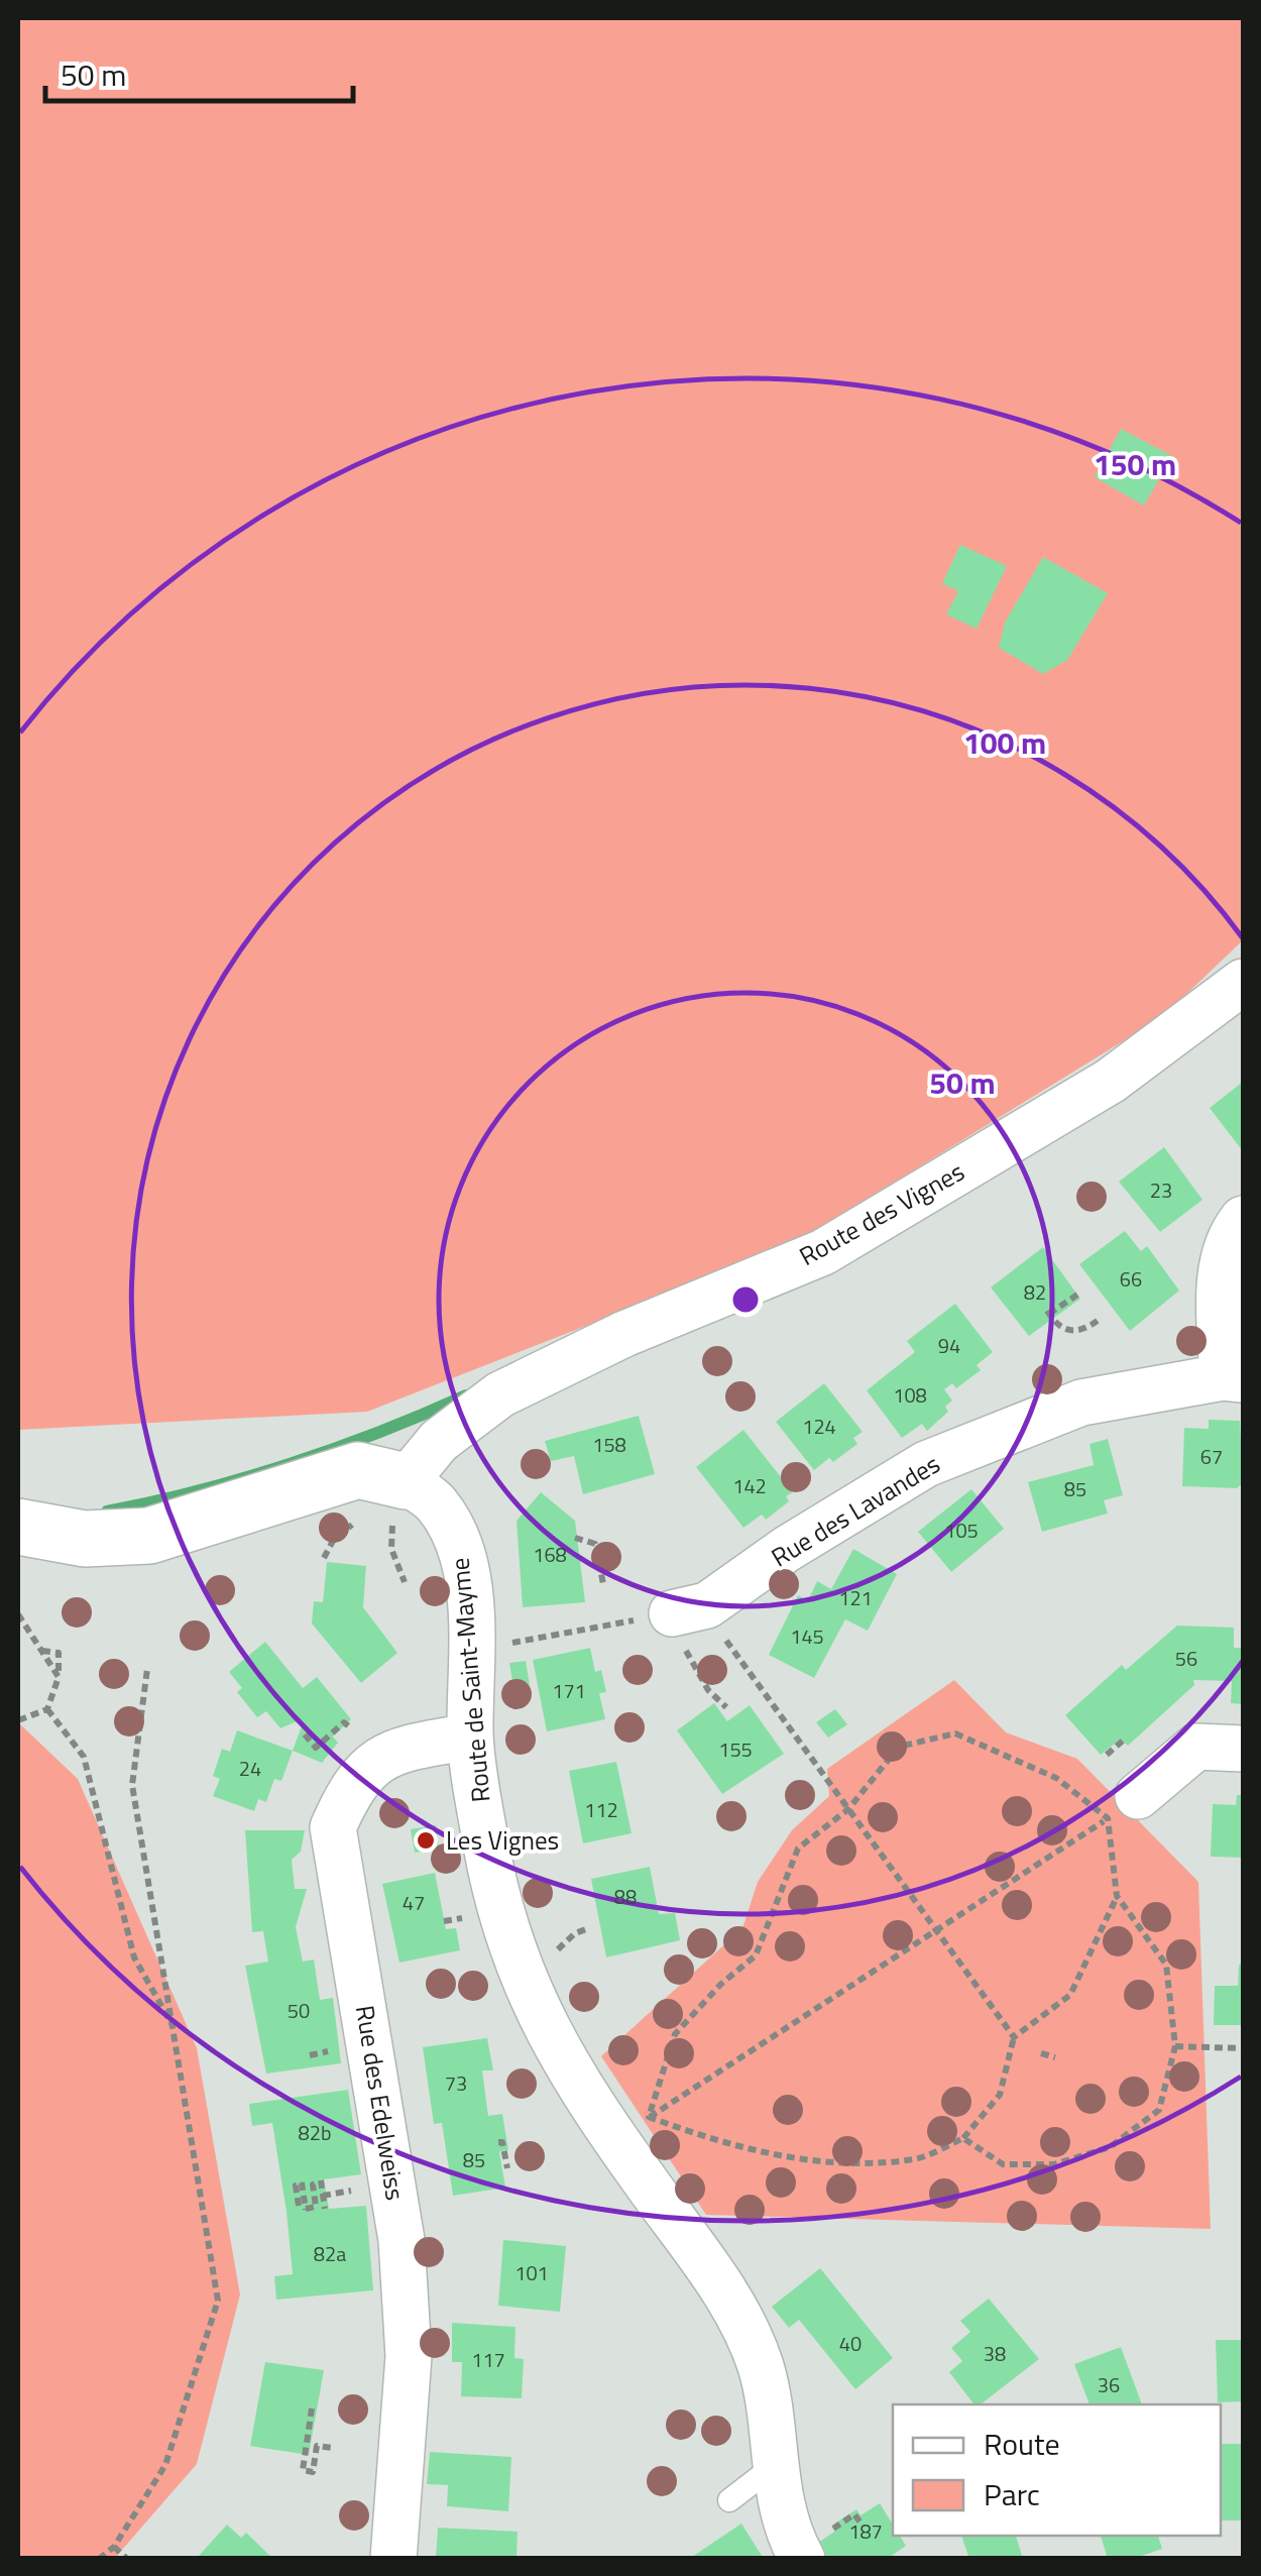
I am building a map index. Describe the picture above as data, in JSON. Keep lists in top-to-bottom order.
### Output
{
  "streets": {
    "street": [
      "Route des Vignes",
      "Rue des Lavandes",
      "Route de Saint-Mayme",
      "Rue des Edelweiss"
    ]
  },
  "crossings": [
    ["Route des Vignes", "Route de Saint-Mayme"],
    ["Route de Saint-Mayme", "Rue des Edelweiss"]
  ],
  "places": ["Les Vignes"],
  "house_numbers": [
    "23",
    "66",
    "82",
    "94",
    "108",
    "124",
    "158",
    "67",
    "142",
    "85",
    "105",
    "168",
    "121",
    "145",
    "56",
    "171",
    "155",
    "24",
    "112",
    "88",
    "47",
    "50",
    "73",
    "82b",
    "85",
    "82a",
    "101",
    "40",
    "38",
    "117",
    "36",
    "187"
  ],
  "legend": ["Route", "Parc"],
  "scale_bar": "50 m",
  "rings": ["150 m", "100 m", "50 m"]
}
